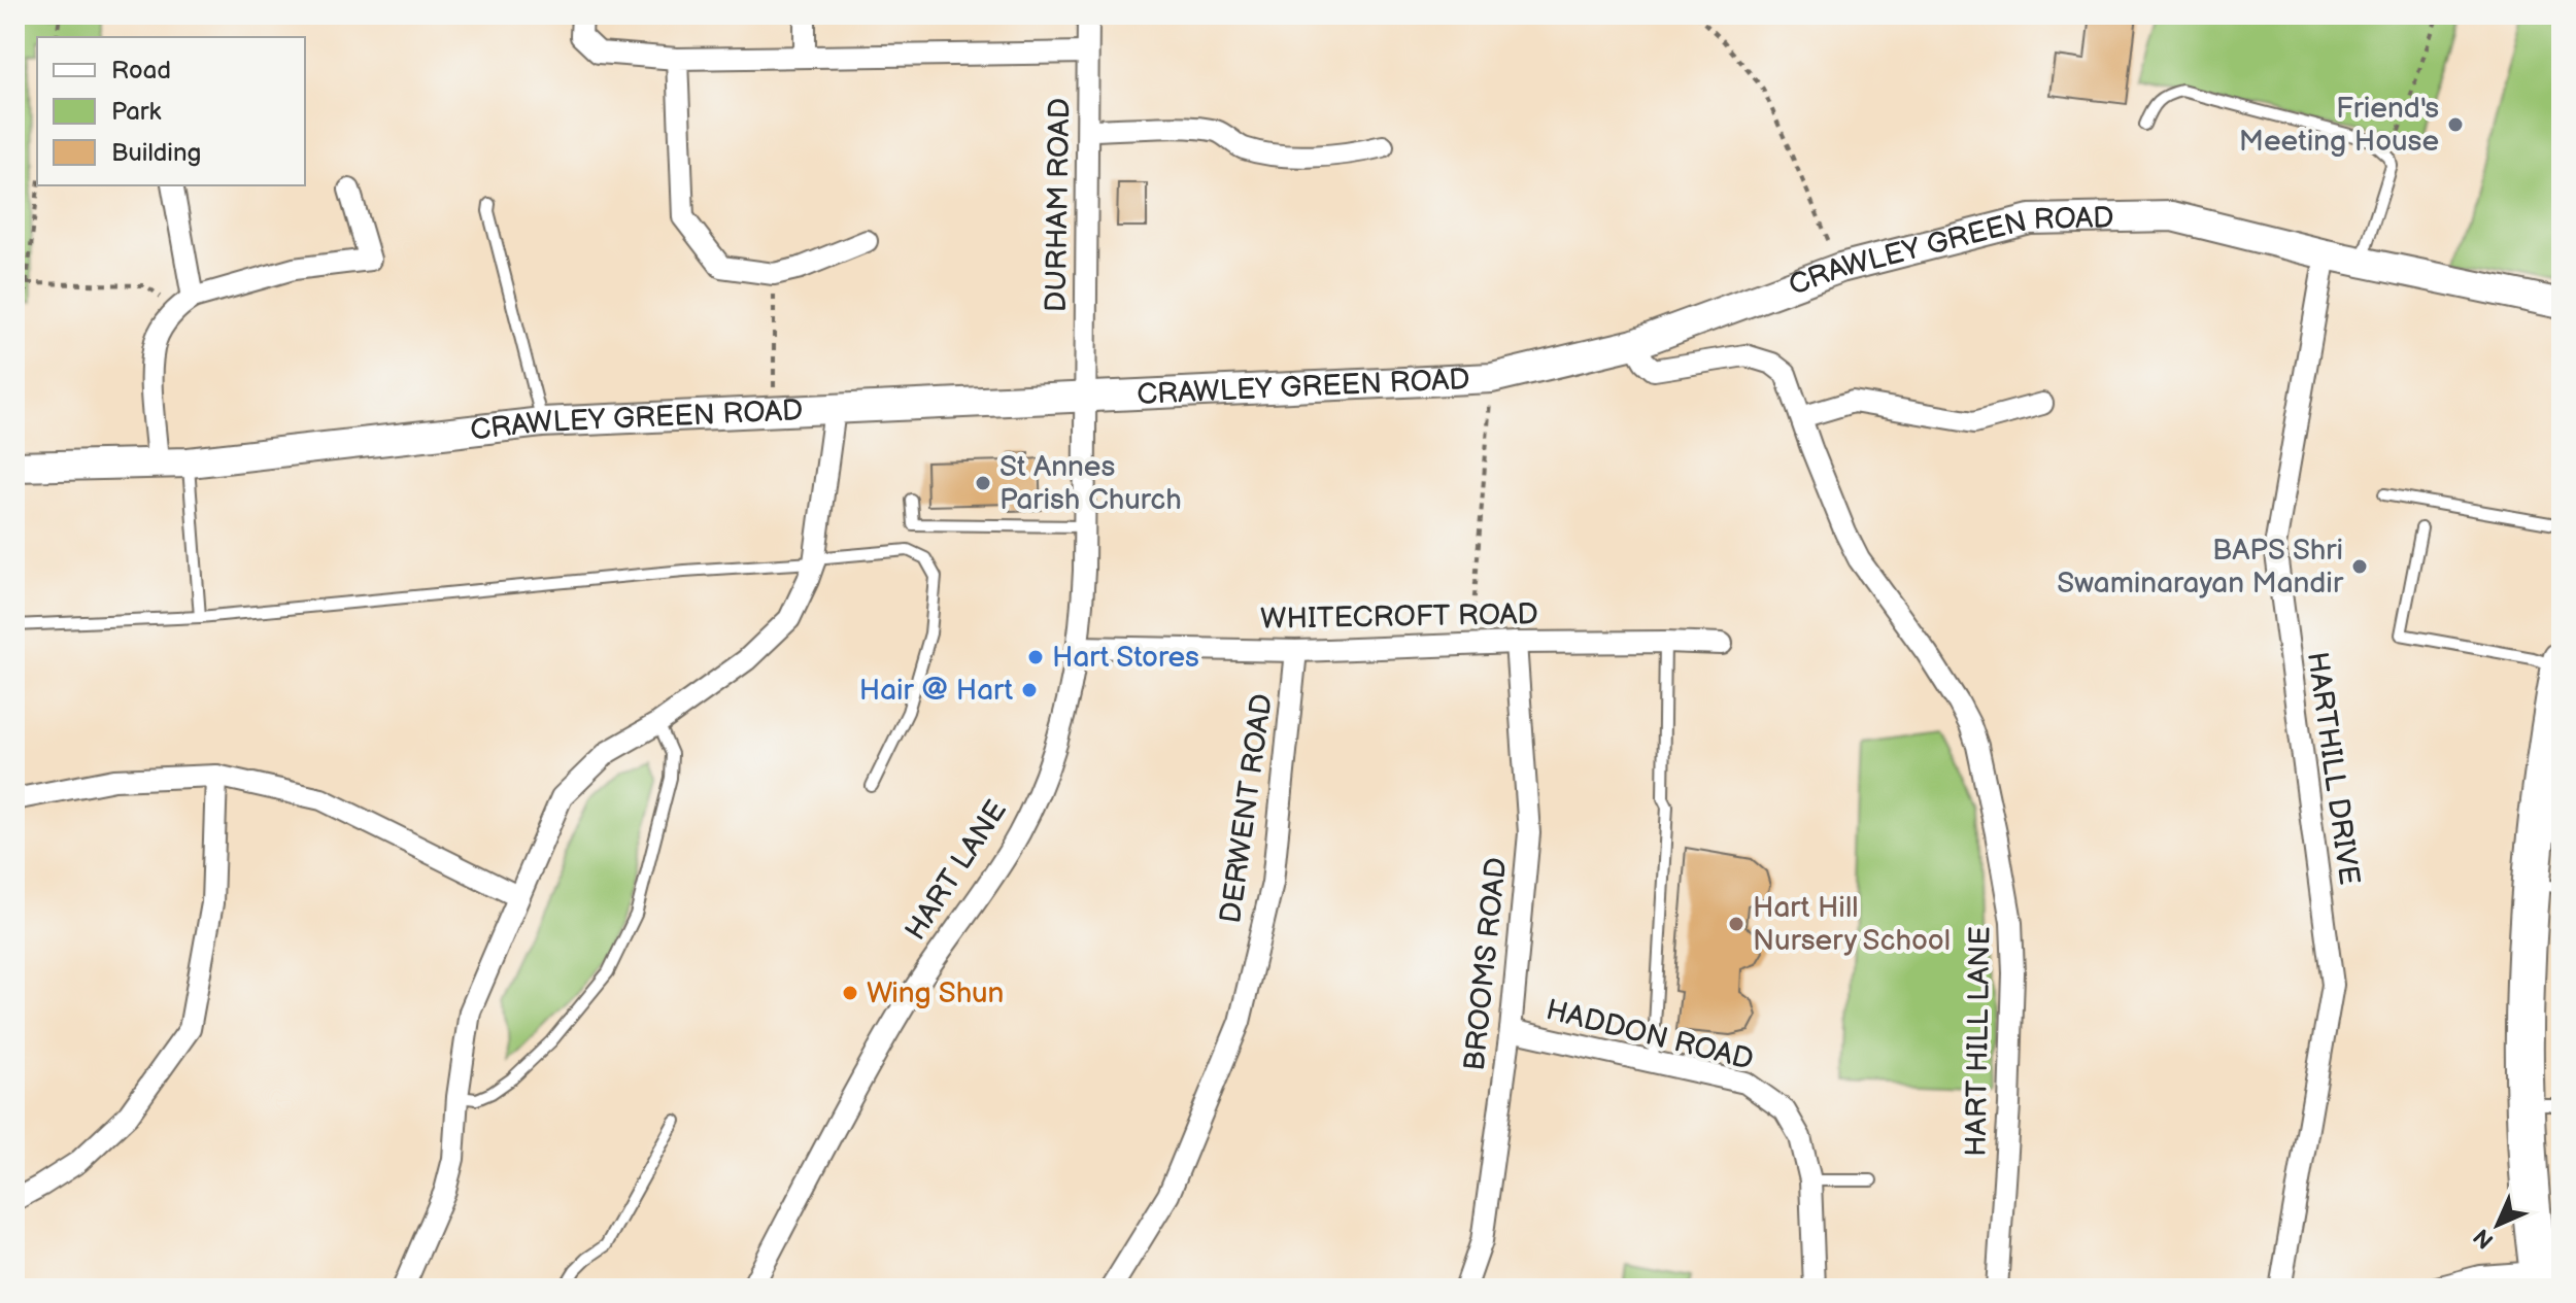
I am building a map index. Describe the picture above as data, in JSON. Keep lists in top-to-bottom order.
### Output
{
  "streets": {
    "street": [
      "DURHAM ROAD",
      "CRAWLEY GREEN ROAD",
      "WHITECROFT ROAD",
      "HARTHILL DRIVE",
      "DERWENT ROAD",
      "HART LANE",
      "BROOMS ROAD",
      "HADDON ROAD",
      "HART HILL LANE"
    ]
  },
  "crossings": [
    ["DURHAM ROAD", "CRAWLEY GREEN ROAD"],
    ["DURHAM ROAD", "HART LANE"],
    ["CRAWLEY GREEN ROAD", "HARTHILL DRIVE"],
    ["CRAWLEY GREEN ROAD", "HART LANE"],
    ["CRAWLEY GREEN ROAD", "HART HILL LANE"],
    ["WHITECROFT ROAD", "DERWENT ROAD"],
    ["WHITECROFT ROAD", "HART LANE"],
    ["WHITECROFT ROAD", "BROOMS ROAD"],
    ["BROOMS ROAD", "HADDON ROAD"]
  ],
  "places": [
    "Friend's Meeting House",
    "St Annes Parish Church",
    "BAPS Shri Swaminarayan Mandir",
    "Hart Stores",
    "Hair @ Hart",
    "Hart Hill Nursery School",
    "Wing Shun"
  ],
  "legend": ["Road", "Park", "Building"],
  "north": "bottom left"
}
